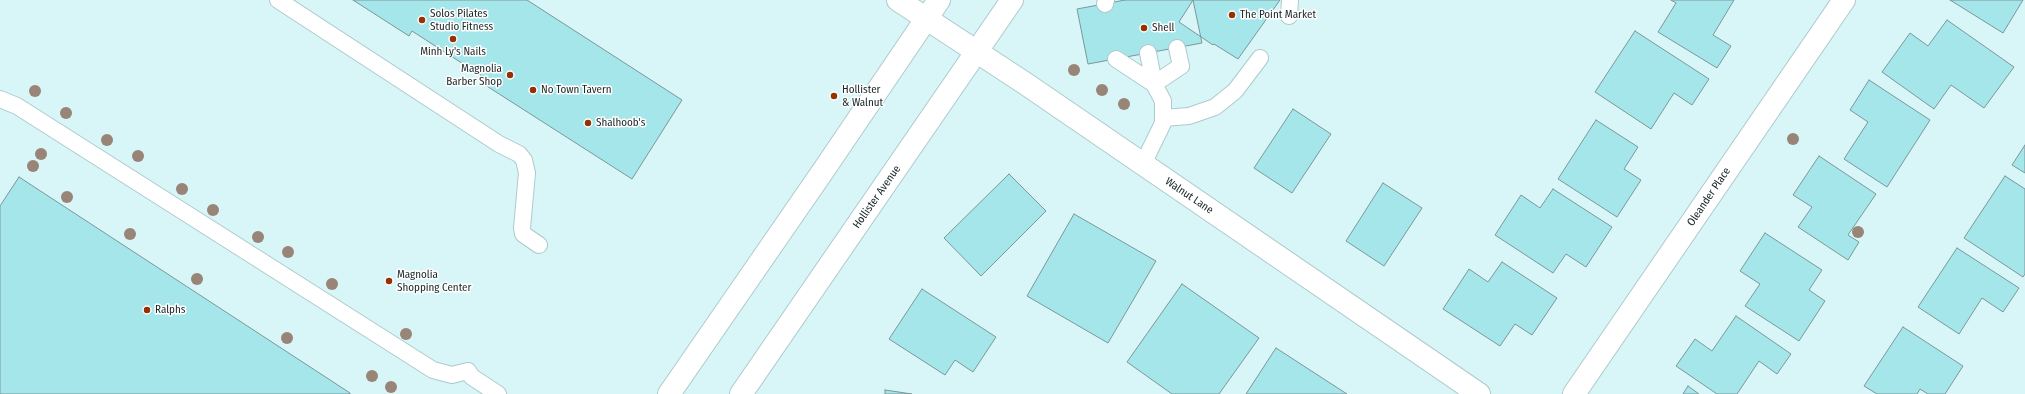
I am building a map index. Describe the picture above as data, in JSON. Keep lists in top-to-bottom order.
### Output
{
  "streets": {
    "street": ["Walnut Lane", "Hollister Avenue", "Oleander Place"]
  },
  "crossings": [
    ["Walnut Lane", "Hollister Avenue"]
  ],
  "places": [
    "The Point Market",
    "Solos Pilates Studio Fitness",
    "Shell",
    "Minh Ly's Nails",
    "Magnolia Barber Shop",
    "No Town Tavern",
    "Hollister & Walnut",
    "Shalhoob's",
    "Magnolia Shopping Center",
    "Ralphs"
  ]
}
